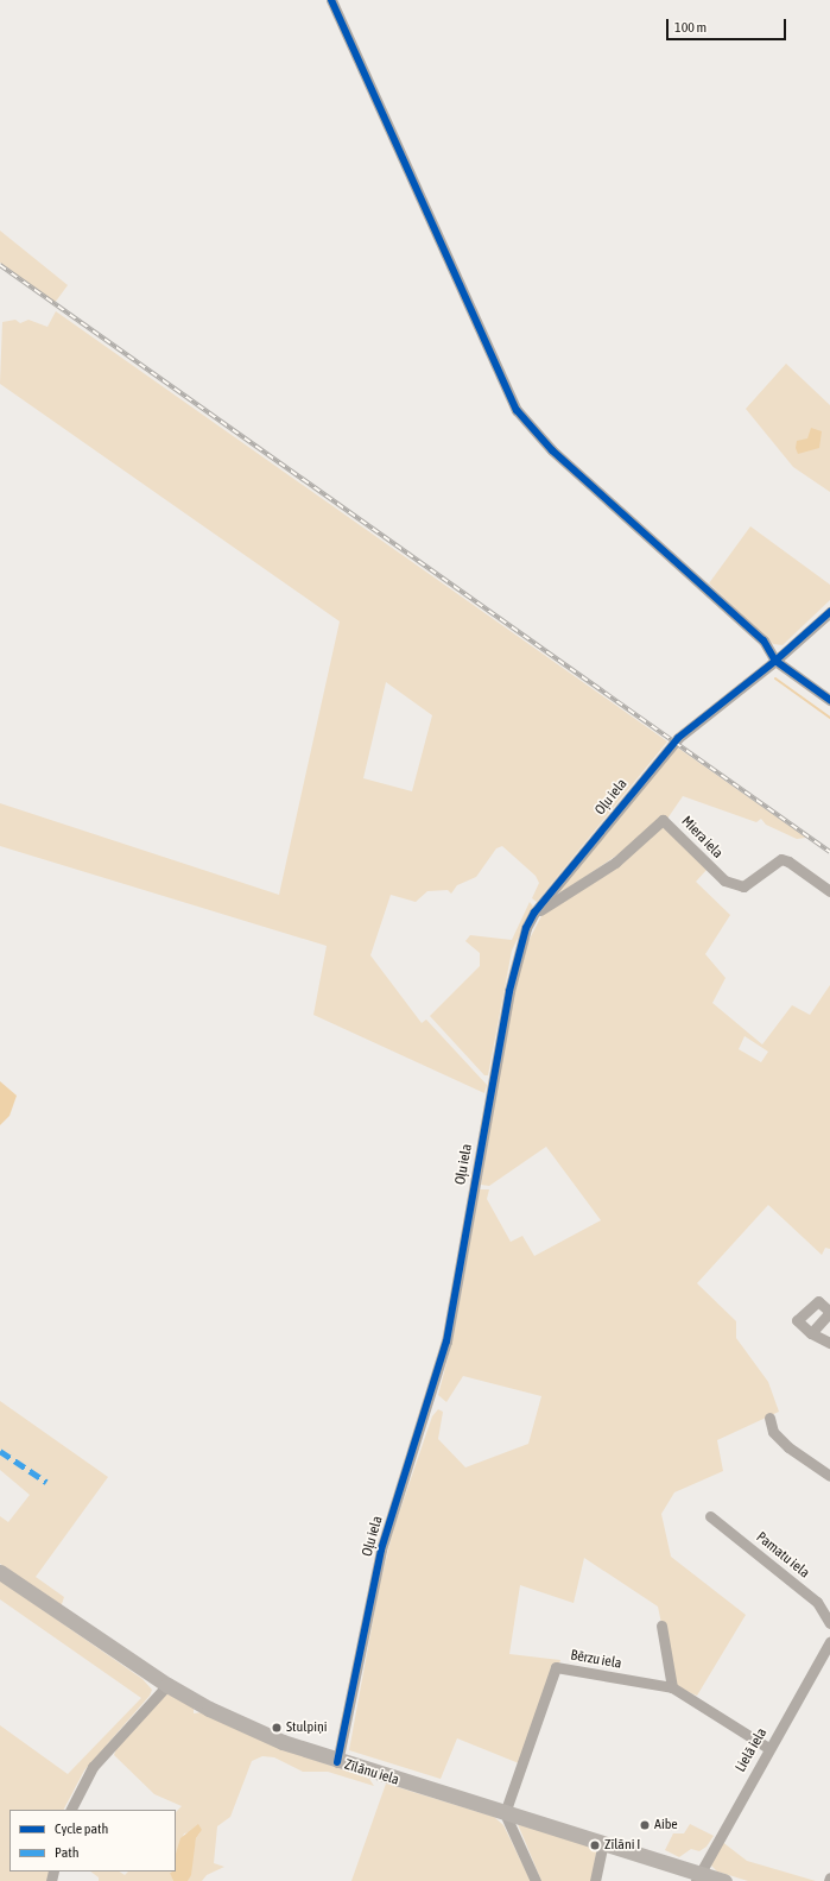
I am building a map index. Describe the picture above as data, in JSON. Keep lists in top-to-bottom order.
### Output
{
  "streets": {
    "highway": ["Zīlānu iela"],
    "street": [
      "Oļu iela",
      "Miera iela",
      "Pamatu iela",
      "Bērzu iela",
      "Lielā iela"
    ]
  },
  "crossings": [
    ["Oļu iela", "Miera iela"],
    ["Oļu iela", "Zīlānu iela"],
    ["Bērzu iela", "Lielā iela"],
    ["Bērzu iela", "Zīlānu iela"],
    ["Lielā iela", "Zīlānu iela"]
  ],
  "places": ["Stulpiņi", "Aibe", "Zīlāni I"],
  "legend": ["Cycle path", "Path"],
  "scale_bar": "100 m"
}
